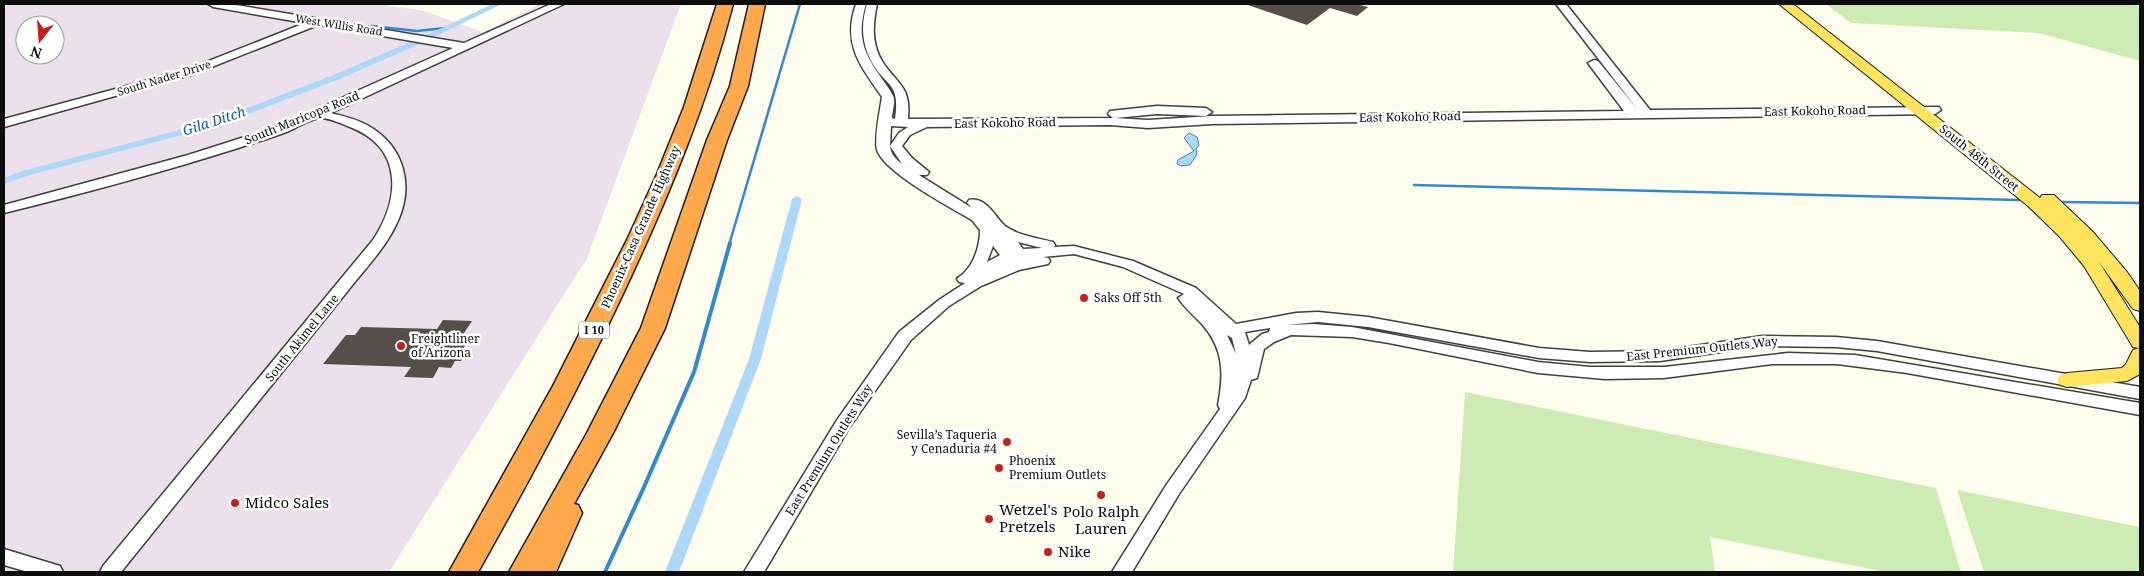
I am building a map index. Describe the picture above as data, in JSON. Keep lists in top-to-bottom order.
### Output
{
  "streets": {
    "highway": ["Phoenix-Casa Grande Highway", "I 10"],
    "main road": ["South 48th Street"],
    "street": [
      "West Willis Road",
      "South Nader Drive",
      "East Kokoho Road",
      "South Maricopa Road",
      "South Akimel Lane",
      "East Premium Outlets Way"
    ]
  },
  "crossings": [
    ["West Willis Road", "South Nader Drive"],
    ["West Willis Road", "South Maricopa Road"],
    ["East Kokoho Road", "South 48th Street"],
    ["South Maricopa Road", "South Akimel Lane"]
  ],
  "water": ["Gila Ditch"],
  "places": [
    "Saks Off 5th",
    "Freightliner of Arizona",
    "Sevilla’s Taqueria y Cenaduria #4",
    "Phoenix Premium Outlets",
    "Polo Ralph Lauren",
    "Midco Sales",
    "Wetzel's Pretzels",
    "Nike"
  ],
  "north": "bottom"
}
